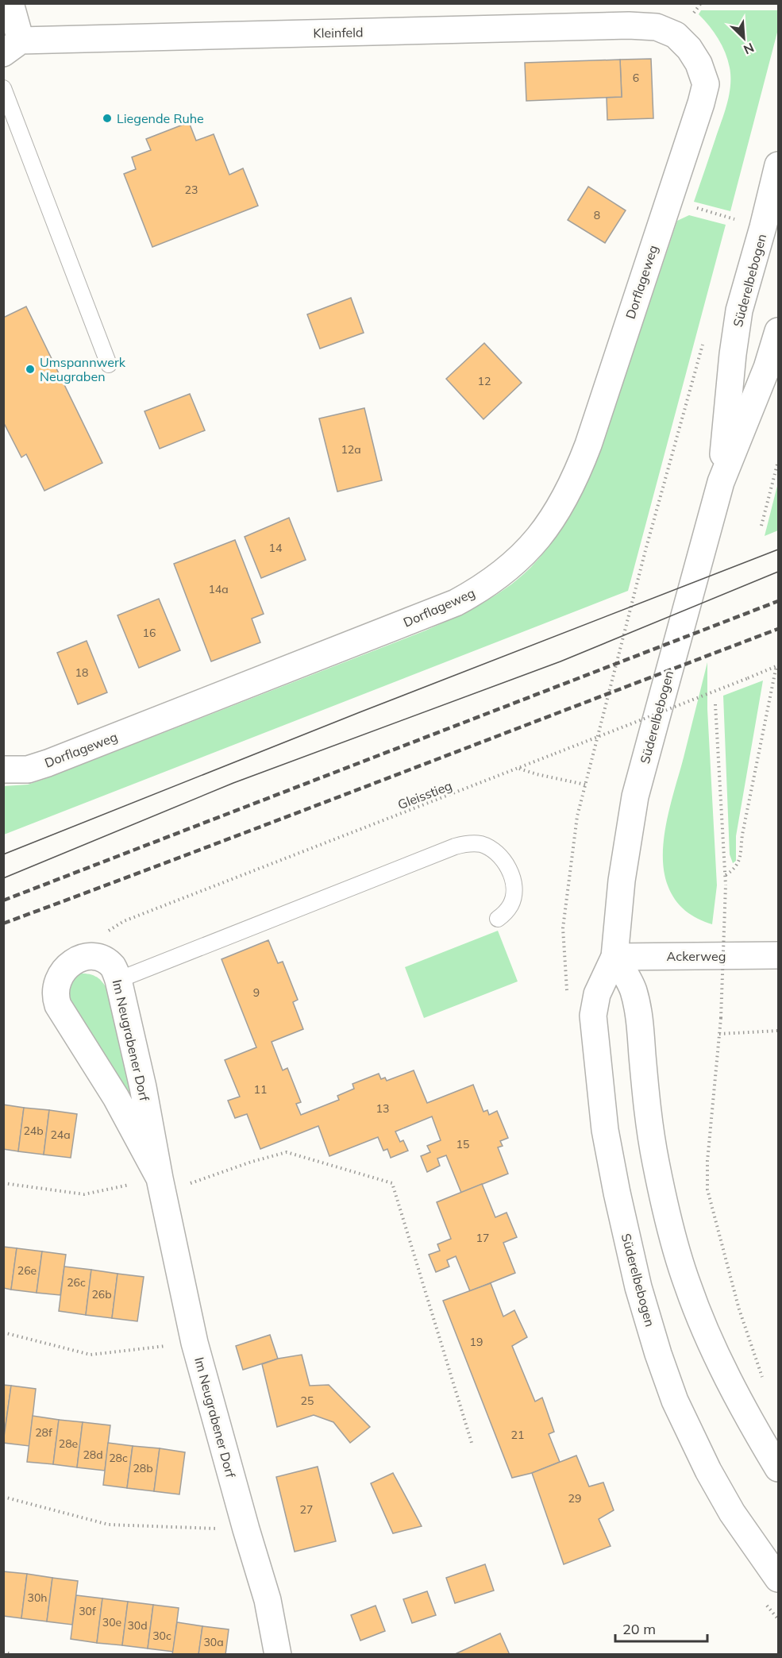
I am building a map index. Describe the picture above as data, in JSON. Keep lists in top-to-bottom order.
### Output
{
  "streets": {
    "street": [
      "Kleinfeld",
      "Süderelbebogen",
      "Dorflageweg",
      "Ackerweg",
      "Im Neugrabener Dorf"
    ],
    "path": ["Gleisstieg"]
  },
  "crossings": [
    ["Kleinfeld", "Dorflageweg"],
    ["Süderelbebogen", "Ackerweg"],
    ["Gleisstieg", "Im Neugrabener Dorf"]
  ],
  "places": ["Liegende Ruhe", "Umspannwerk Neugraben"],
  "house_numbers": [
    "6",
    "23",
    "8",
    "12",
    "12a",
    "14",
    "14a",
    "16",
    "18",
    "9",
    "11",
    "13",
    "24b",
    "24a",
    "15",
    "17",
    "26e",
    "26c",
    "26b",
    "19",
    "25",
    "28f",
    "21",
    "28e",
    "28d",
    "28c",
    "28b",
    "29",
    "27",
    "30h",
    "30f",
    "30e",
    "30d",
    "30c",
    "30a"
  ],
  "scale_bar": "20 m",
  "north": "bottom right"
}
